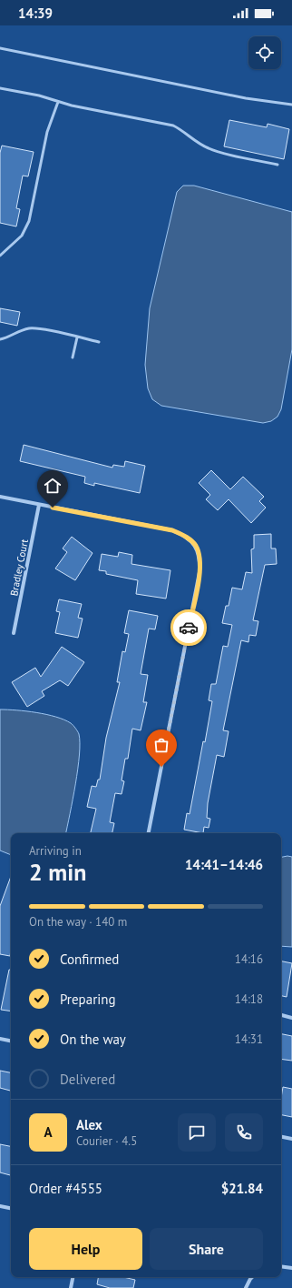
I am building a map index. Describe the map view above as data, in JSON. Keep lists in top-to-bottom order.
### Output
{
  "streets": {
    "street": ["Bradley Court"]
  },
  "page": {
    "status": "14:39",
    "heading": ["2 min", "Arriving in", "14:41–14:46"],
    "panel": [
      "Alex",
      "Courier · 4.5",
      "Order #4555",
      "$21.84"
    ],
    "bar": "On the way · 140 m",
    "list": [
      ["Confirmed", "14:16"],
      ["Preparing", "14:18"],
      ["On the way", "14:31"],
      "Delivered"
    ],
    "round": "A",
    "buttons": ["Help", "Share"]
  }
}
